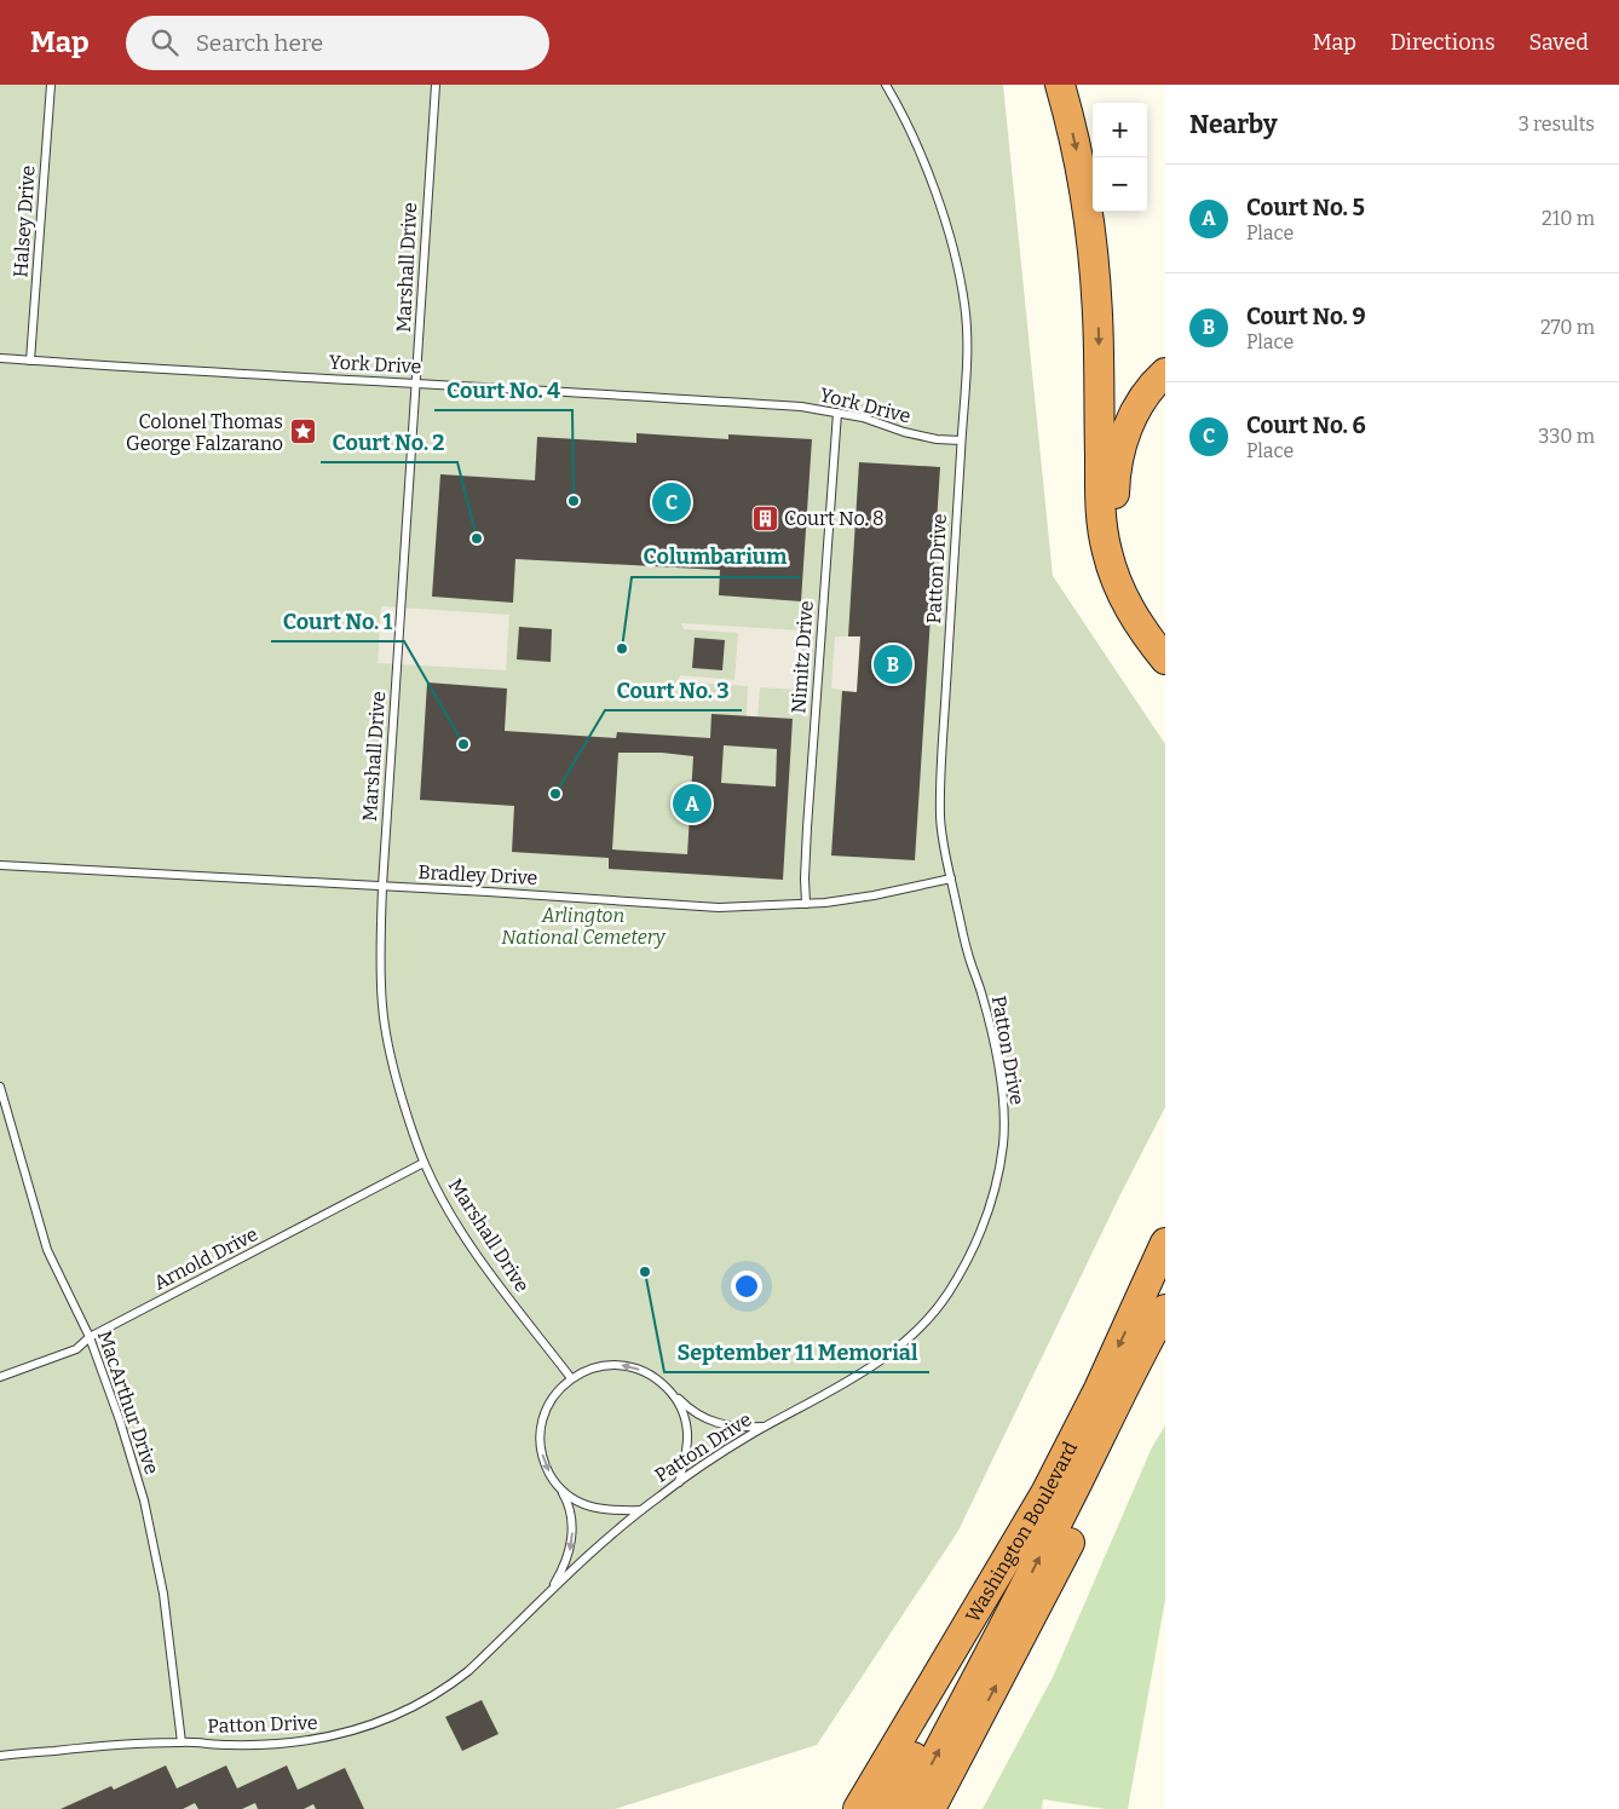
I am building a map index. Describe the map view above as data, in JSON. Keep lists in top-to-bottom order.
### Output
{
  "streets": {
    "highway": ["Washington Boulevard"],
    "lane": [
      "Halsey Drive",
      "Marshall Drive",
      "York Drive",
      "Patton Drive",
      "Nimitz Drive",
      "Bradley Drive",
      "Arnold Drive",
      "MacArthur Drive"
    ]
  },
  "crossings": [
    ["Halsey Drive", "York Drive"],
    ["Marshall Drive", "York Drive"],
    ["Marshall Drive", "Patton Drive"],
    ["Marshall Drive", "Bradley Drive"],
    ["Marshall Drive", "Arnold Drive"],
    ["York Drive", "Patton Drive"],
    ["York Drive", "Nimitz Drive"],
    ["Patton Drive", "Bradley Drive"],
    ["Patton Drive", "MacArthur Drive"],
    ["Nimitz Drive", "Bradley Drive"],
    ["Arnold Drive", "MacArthur Drive"]
  ],
  "parks": ["Arlington National Cemetery"],
  "places": {
    "place": ["Colonel Thomas George Falzarano"],
    "other": [
      "Court No. 4",
      "Court No. 2",
      "Columbarium",
      "Court No. 1",
      "Court No. 3",
      "September 11 Memorial"
    ],
    "building": ["Court No. 8"]
  },
  "page": {
    "header": "Map",
    "search": "Search here",
    "nav": ["Map", "Directions", "Saved"],
    "heading": ["Nearby", "3 results"],
    "map_buttons": ["+", "−"],
    "list": [
      {
        "mark": "A",
        "name": "Court No. 5",
        "note": "Place",
        "value": "210 m"
      },
      {
        "mark": "B",
        "name": "Court No. 9",
        "note": "Place",
        "value": "270 m"
      },
      {
        "mark": "C",
        "name": "Court No. 6",
        "note": "Place",
        "value": "330 m"
      }
    ],
    "pins": ["C", "B", "A"]
  }
}
